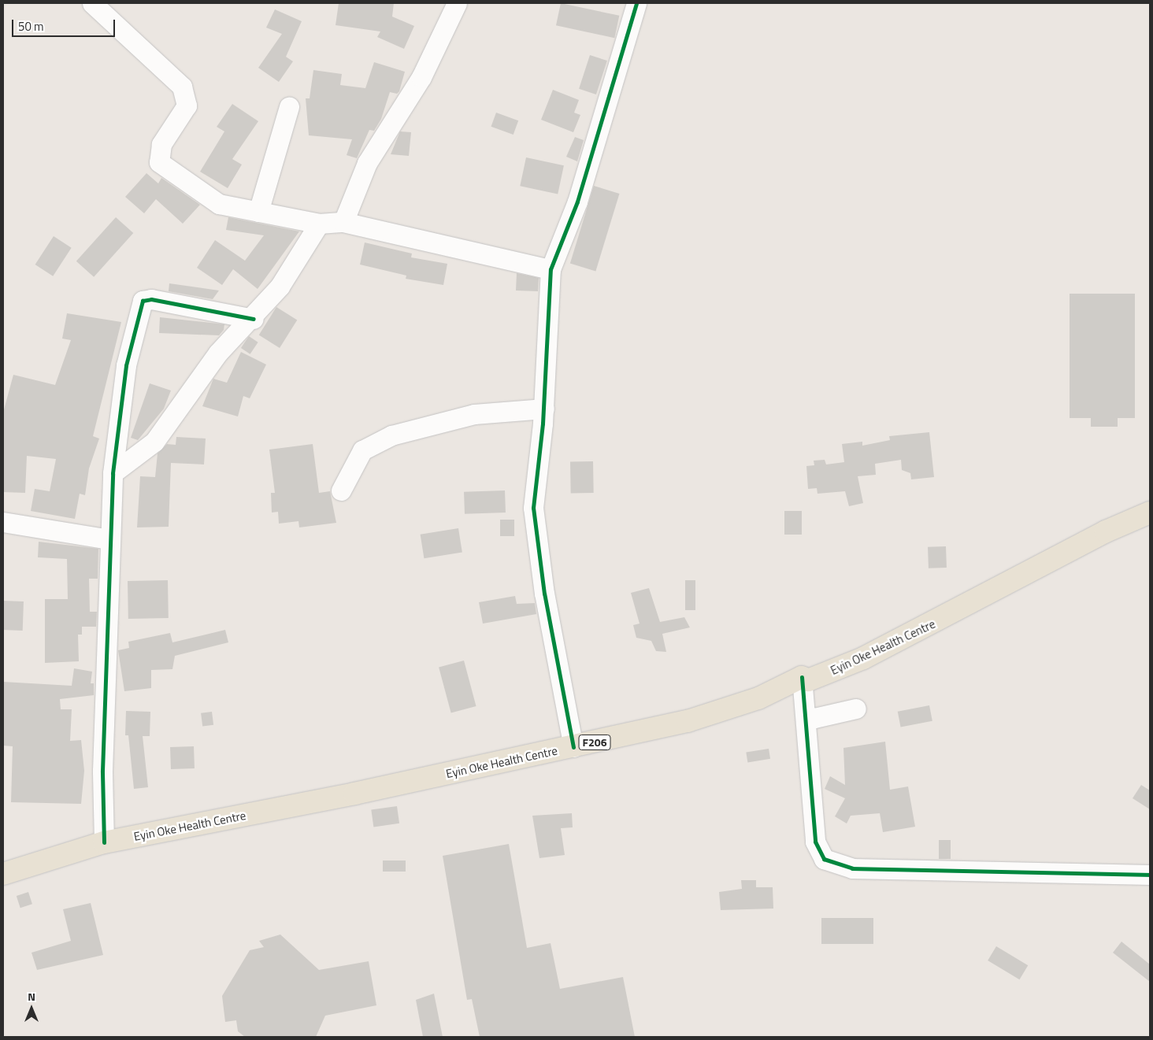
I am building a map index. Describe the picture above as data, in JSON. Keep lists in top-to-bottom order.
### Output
{
  "streets": {
    "main road": ["Eyin Oke Health Centre", "F206"]
  },
  "scale_bar": "50 m",
  "north": "top"
}
